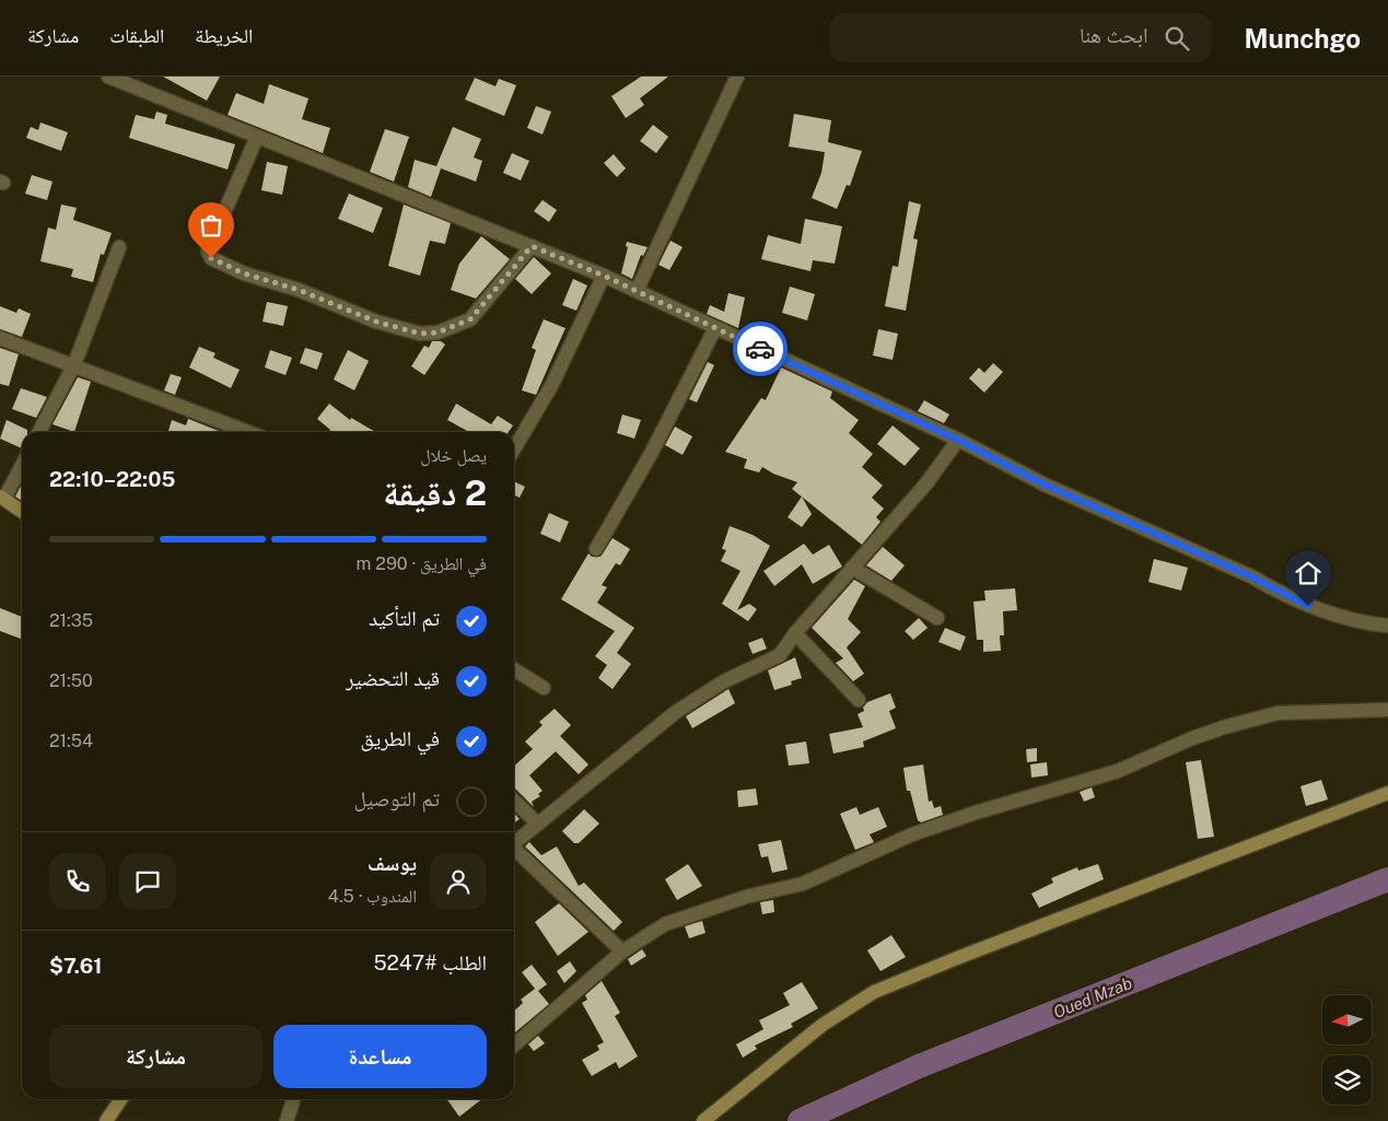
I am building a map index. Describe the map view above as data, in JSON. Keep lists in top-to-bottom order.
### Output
{
  "water": ["Oued Mzab"],
  "north": "left",
  "page": {
    "header": "Munchgo",
    "search": "ابحث هنا",
    "nav": ["الخريطة", "الطبقات", "مشاركة"],
    "heading": ["2 دقيقة", "يصل خلال", "22:05–22:10"],
    "panel": [
      "يوسف",
      "المندوب · 4.5",
      "الطلب #5247",
      "$7.61"
    ],
    "bar": "في الطريق · 290 m",
    "list": [
      ["تم التأكيد", "21:35"],
      ["قيد التحضير", "21:50"],
      ["في الطريق", "21:54"],
      "تم التوصيل"
    ],
    "buttons": ["مساعدة", "مشاركة"]
  }
}
